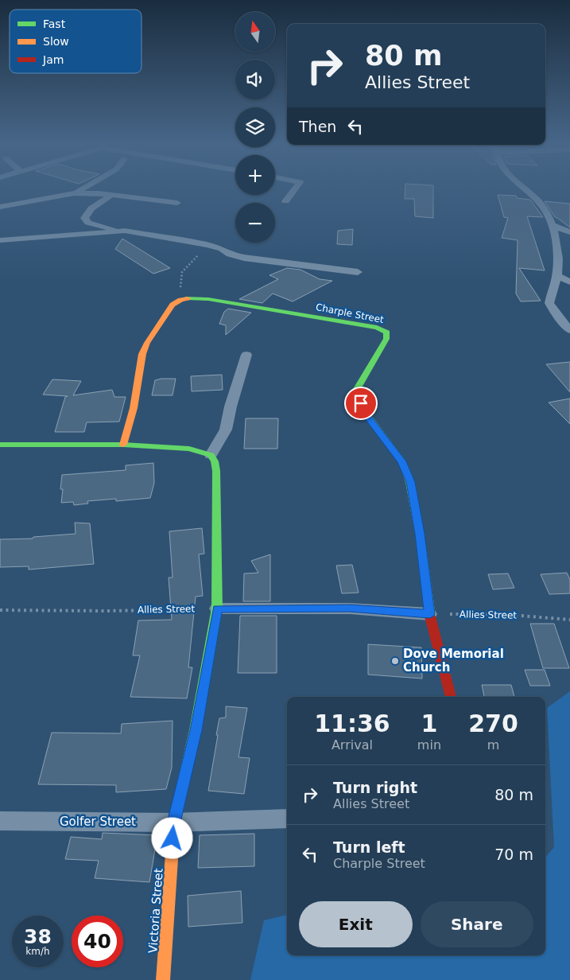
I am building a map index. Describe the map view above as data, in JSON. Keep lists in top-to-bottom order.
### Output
{
  "streets": {
    "street": ["Charple Street", "Golfer Street", "Victoria Street"],
    "path": ["Allies Street"]
  },
  "crossings": [
    ["Charple Street", "Allies Street"],
    ["Allies Street", "Victoria Street"],
    ["Golfer Street", "Victoria Street"]
  ],
  "places": ["Dove Memorial Church"],
  "legend": ["Fast", "Slow", "Jam"],
  "north": "top",
  "page": {
    "map_buttons": ["+", "−"],
    "turn": ["80 m", "Allies Street"],
    "then": "Then",
    "eta": [
      "11:36",
      "Arrival",
      "1",
      "min",
      "270",
      "m"
    ],
    "list": [
      {
        "name": "Turn right",
        "note": "Allies Street",
        "value": "80 m"
      },
      {
        "name": "Turn left",
        "note": "Charple Street",
        "value": "70 m"
      }
    ],
    "buttons": ["Exit", "Share"],
    "speed": "38 km/h",
    "limit": "40"
  }
}
